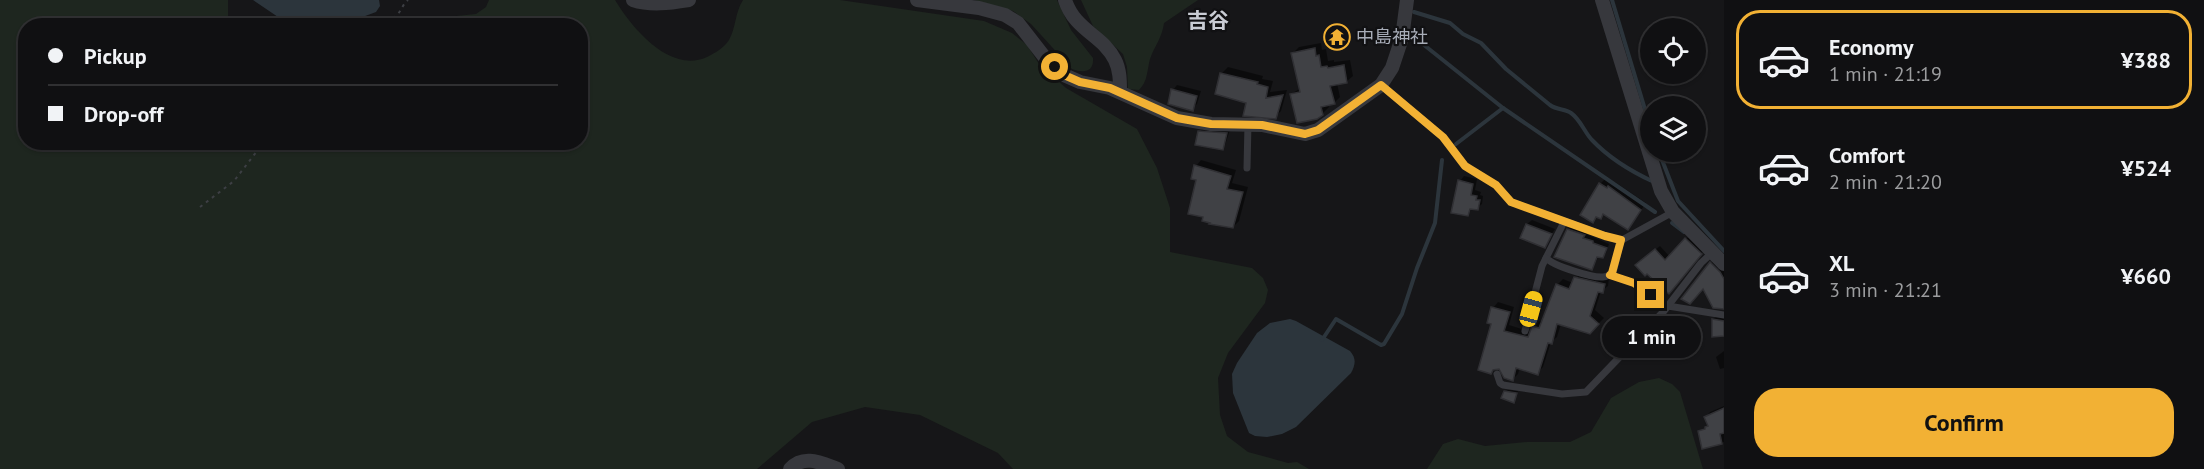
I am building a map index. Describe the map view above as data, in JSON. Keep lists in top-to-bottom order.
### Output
{
  "districts": ["吉谷"],
  "places": {
    "temple": ["中島神社"]
  },
  "page": {
    "list": [
      {
        "name": "Economy",
        "note": "1 min · 21:19",
        "value": "¥388"
      },
      {
        "name": "Comfort",
        "note": "2 min · 21:20",
        "value": "¥524"
      },
      {
        "name": "XL",
        "note": "3 min · 21:21",
        "value": "¥660"
      }
    ],
    "banner": ["Pickup", "Drop-off"],
    "bubble": "1 min",
    "buttons": "Confirm"
  }
}
